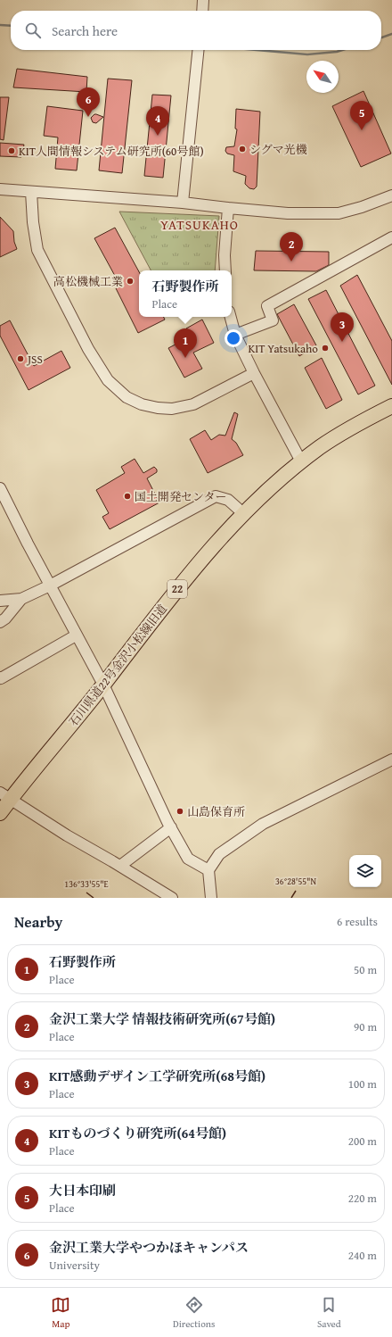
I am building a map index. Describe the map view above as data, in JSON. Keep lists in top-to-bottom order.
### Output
{
  "streets": {
    "main road": ["22", "石川県道22号金沢小松線旧道"]
  },
  "districts": ["YATSUKAHO"],
  "places": [
    "シグマ光機",
    "KIT人間情報システム研究所(60号館)",
    "高松機械工業",
    "KIT Yatsukaho",
    "JSS",
    "国土開発センター",
    "山島保育所"
  ],
  "north": "top left",
  "page": {
    "search": "Search here",
    "pins": [
      "6",
      "5",
      "4",
      "2",
      "3",
      "1"
    ],
    "popup": ["石野製作所", "Place"],
    "heading": ["Nearby", "6 results"],
    "list": [
      {
        "mark": "1",
        "name": "石野製作所",
        "note": "Place",
        "value": "50 m"
      },
      {
        "mark": "2",
        "name": "金沢工業大学 情報技術研究所(67号館)",
        "note": "Place",
        "value": "90 m"
      },
      {
        "mark": "3",
        "name": "KIT感動デザイン工学研究所(68号館)",
        "note": "Place",
        "value": "100 m"
      },
      {
        "mark": "4",
        "name": "KITものづくり研究所(64号館)",
        "note": "Place",
        "value": "200 m"
      },
      {
        "mark": "5",
        "name": "大日本印刷",
        "note": "Place",
        "value": "220 m"
      },
      {
        "mark": "6",
        "name": "金沢工業大学やつかほキャンパス",
        "note": "University",
        "value": "240 m"
      }
    ],
    "nav": ["Map", "Directions", "Saved"]
  },
  "coordinates": ["36°28'55\"N", "136°33'55\"E"]
}
